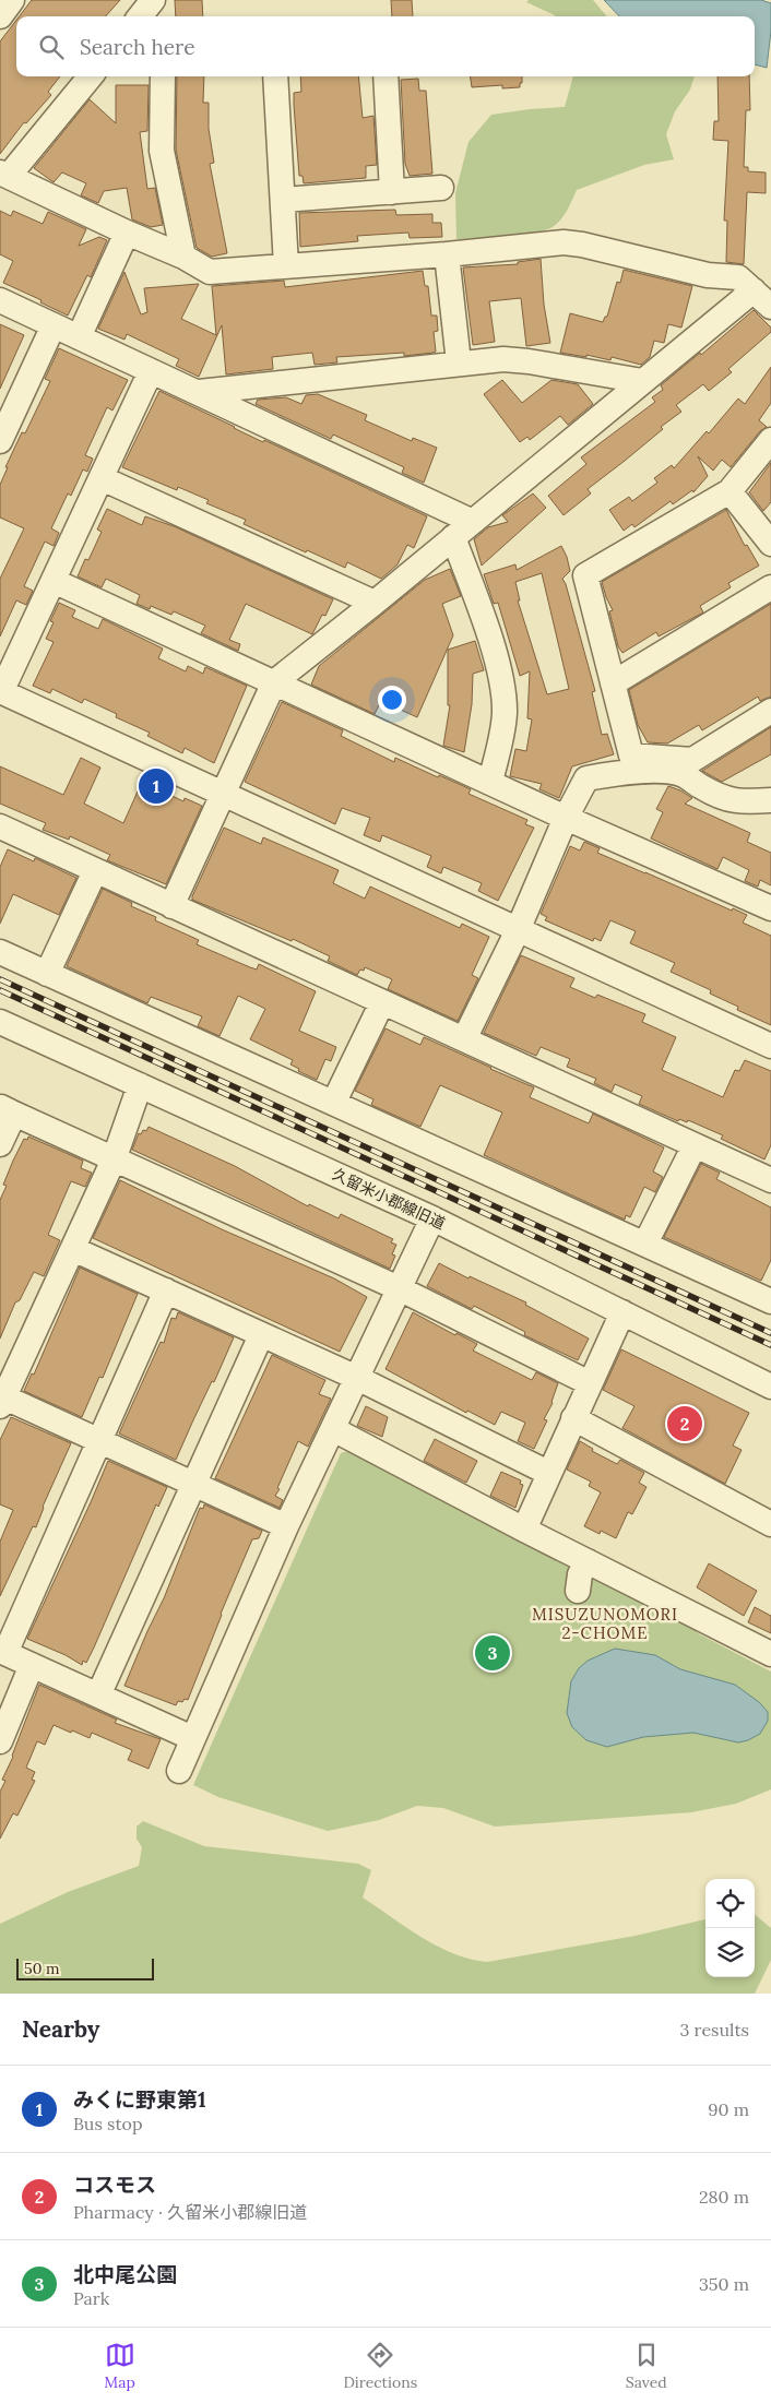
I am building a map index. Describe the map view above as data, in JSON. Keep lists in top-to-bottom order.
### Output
{
  "streets": {
    "street": ["久留米小郡線旧道"]
  },
  "districts": ["MISUZUNOMORI 2-CHOME"],
  "scale_bar": "50 m",
  "page": {
    "search": "Search here",
    "pins": ["1", "2", "3"],
    "scale": "50 m",
    "heading": ["Nearby", "3 results"],
    "list": [
      {
        "mark": "1",
        "name": "みくに野東第1",
        "note": "Bus stop",
        "value": "90 m"
      },
      {
        "mark": "2",
        "name": "コスモス",
        "note": "Pharmacy · 久留米小郡線旧道",
        "value": "280 m"
      },
      {
        "mark": "3",
        "name": "北中尾公園",
        "note": "Park",
        "value": "350 m"
      }
    ],
    "nav": ["Map", "Directions", "Saved"]
  }
}
